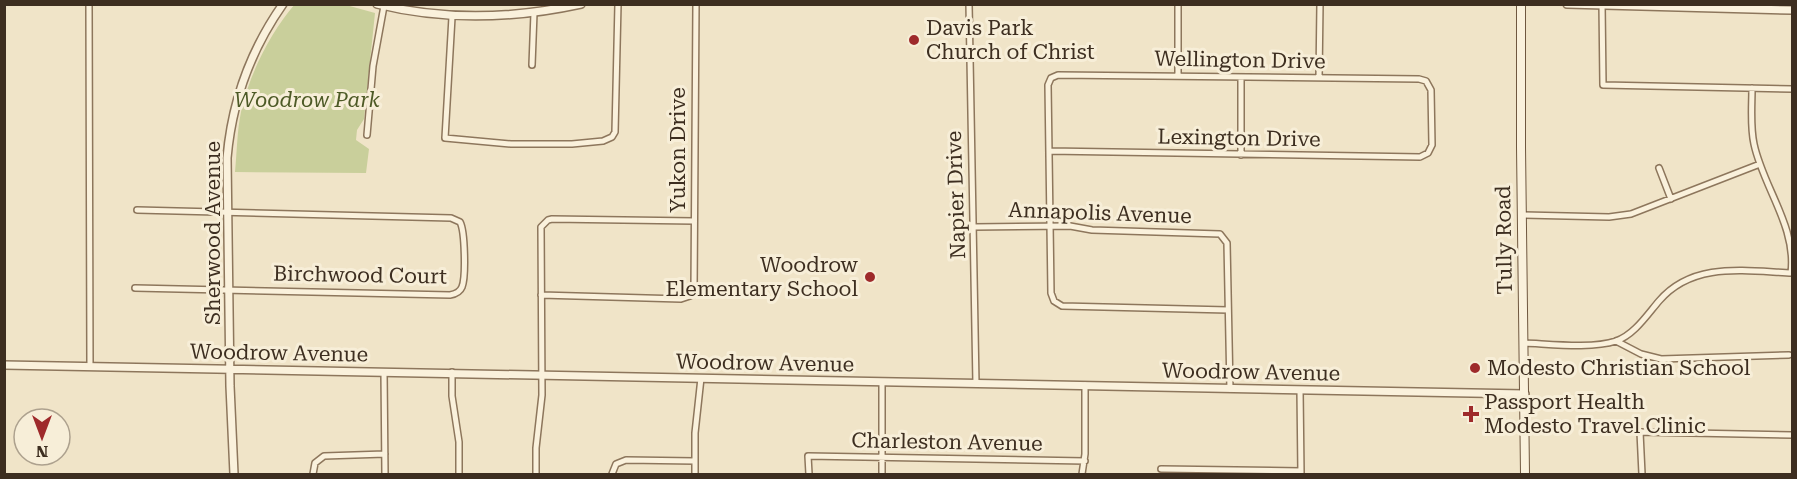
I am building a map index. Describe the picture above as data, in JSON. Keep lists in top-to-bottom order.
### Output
{
  "streets": {
    "main road": ["Tully Road"],
    "street": [
      "Wellington Drive",
      "Lexington Drive",
      "Yukon Drive",
      "Napier Drive",
      "Annapolis Avenue",
      "Sherwood Avenue",
      "Birchwood Court",
      "Woodrow Avenue",
      "Charleston Avenue"
    ]
  },
  "crossings": [
    ["Wellington Drive", "Lexington Drive"],
    ["Napier Drive", "Annapolis Avenue"],
    ["Napier Drive", "Woodrow Avenue"],
    ["Sherwood Avenue", "Birchwood Court"],
    ["Sherwood Avenue", "Woodrow Avenue"],
    ["Tully Road", "Woodrow Avenue"]
  ],
  "parks": ["Woodrow Park"],
  "places": {
    "other": ["Davis Park Church of Christ", "Woodrow Elementary School", "Modesto Christian School"],
    "health": ["Passport Health Modesto Travel Clinic"]
  },
  "north": "bottom"
}
